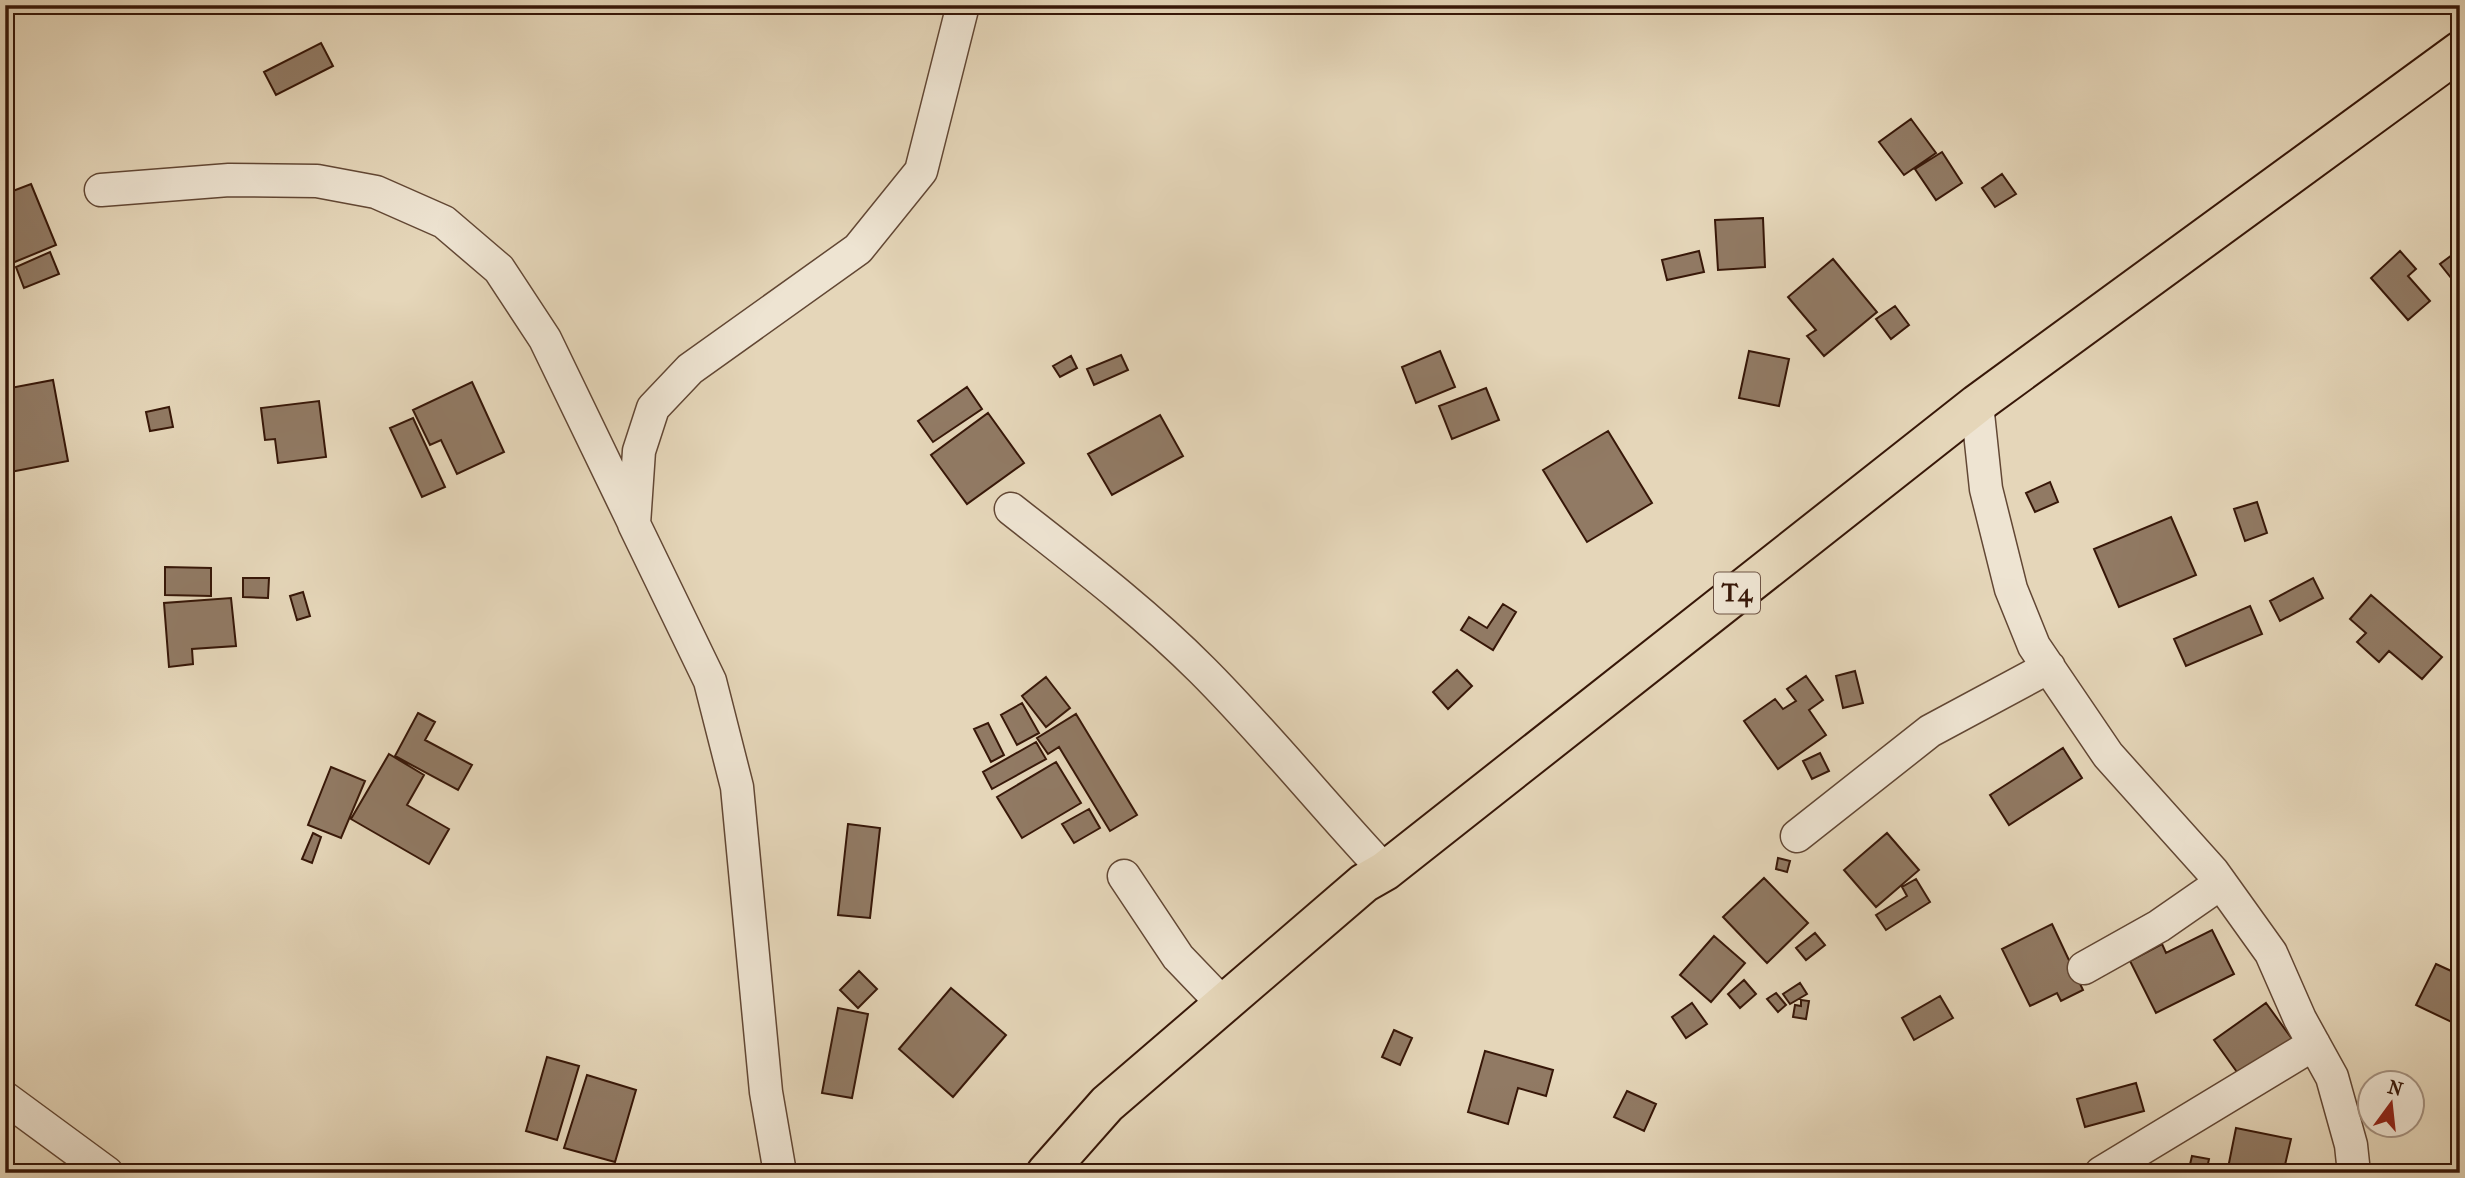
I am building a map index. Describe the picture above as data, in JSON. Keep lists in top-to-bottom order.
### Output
{
  "streets": {
    "highway": ["T4"]
  },
  "north": "top"
}
